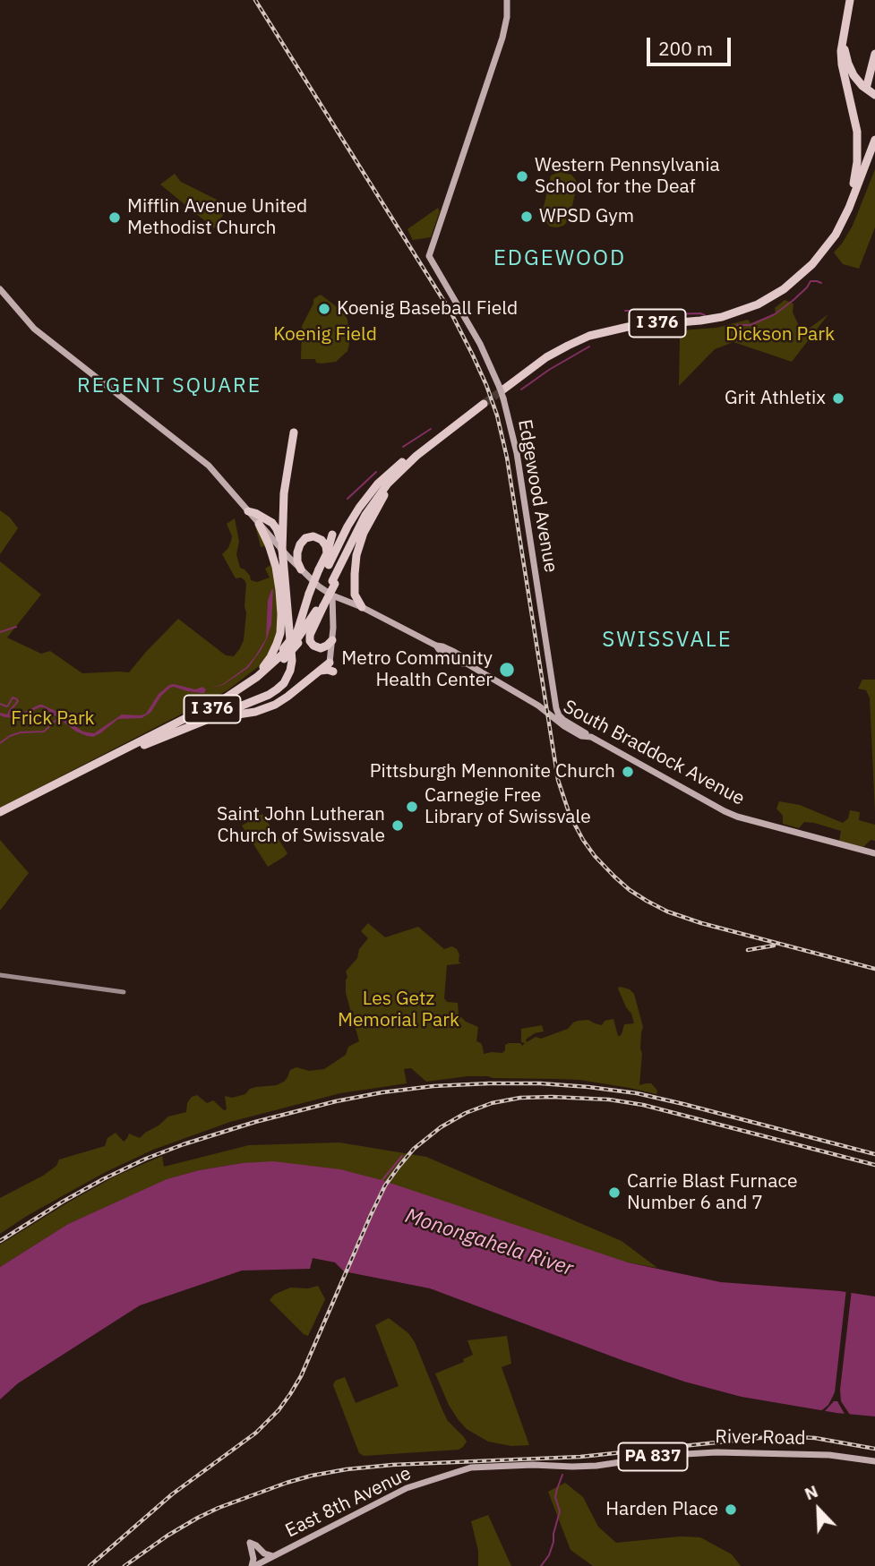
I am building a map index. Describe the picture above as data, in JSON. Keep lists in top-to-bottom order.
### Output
{
  "streets": {
    "highway": ["I 376"],
    "main road": [
      "Edgewood Avenue",
      "South Braddock Avenue",
      "River Road",
      "PA 837",
      "East 8th Avenue"
    ]
  },
  "crossings": [
    ["I 376", "Edgewood Avenue"],
    ["Edgewood Avenue", "South Braddock Avenue"],
    ["River Road", "East 8th Avenue"]
  ],
  "districts": ["EDGEWOOD", "REGENT SQUARE", "SWISSVALE"],
  "water": ["Monongahela River"],
  "parks": [
    "Koenig Field",
    "Dickson Park",
    "Frick Park",
    "Les Getz Memorial Park"
  ],
  "places": [
    "Western Pennsylvania School for the Deaf",
    "WPSD Gym",
    "Mifflin Avenue United Methodist Church",
    "Koenig Baseball Field",
    "Grit Athletix",
    "Metro Community Health Center",
    "Pittsburgh Mennonite Church",
    "Carnegie Free Library of Swissvale",
    "Saint John Lutheran Church of Swissvale",
    "Carrie Blast Furnace Number 6 and 7",
    "Harden Place"
  ],
  "scale_bar": "200 m",
  "north": "top left"
}
